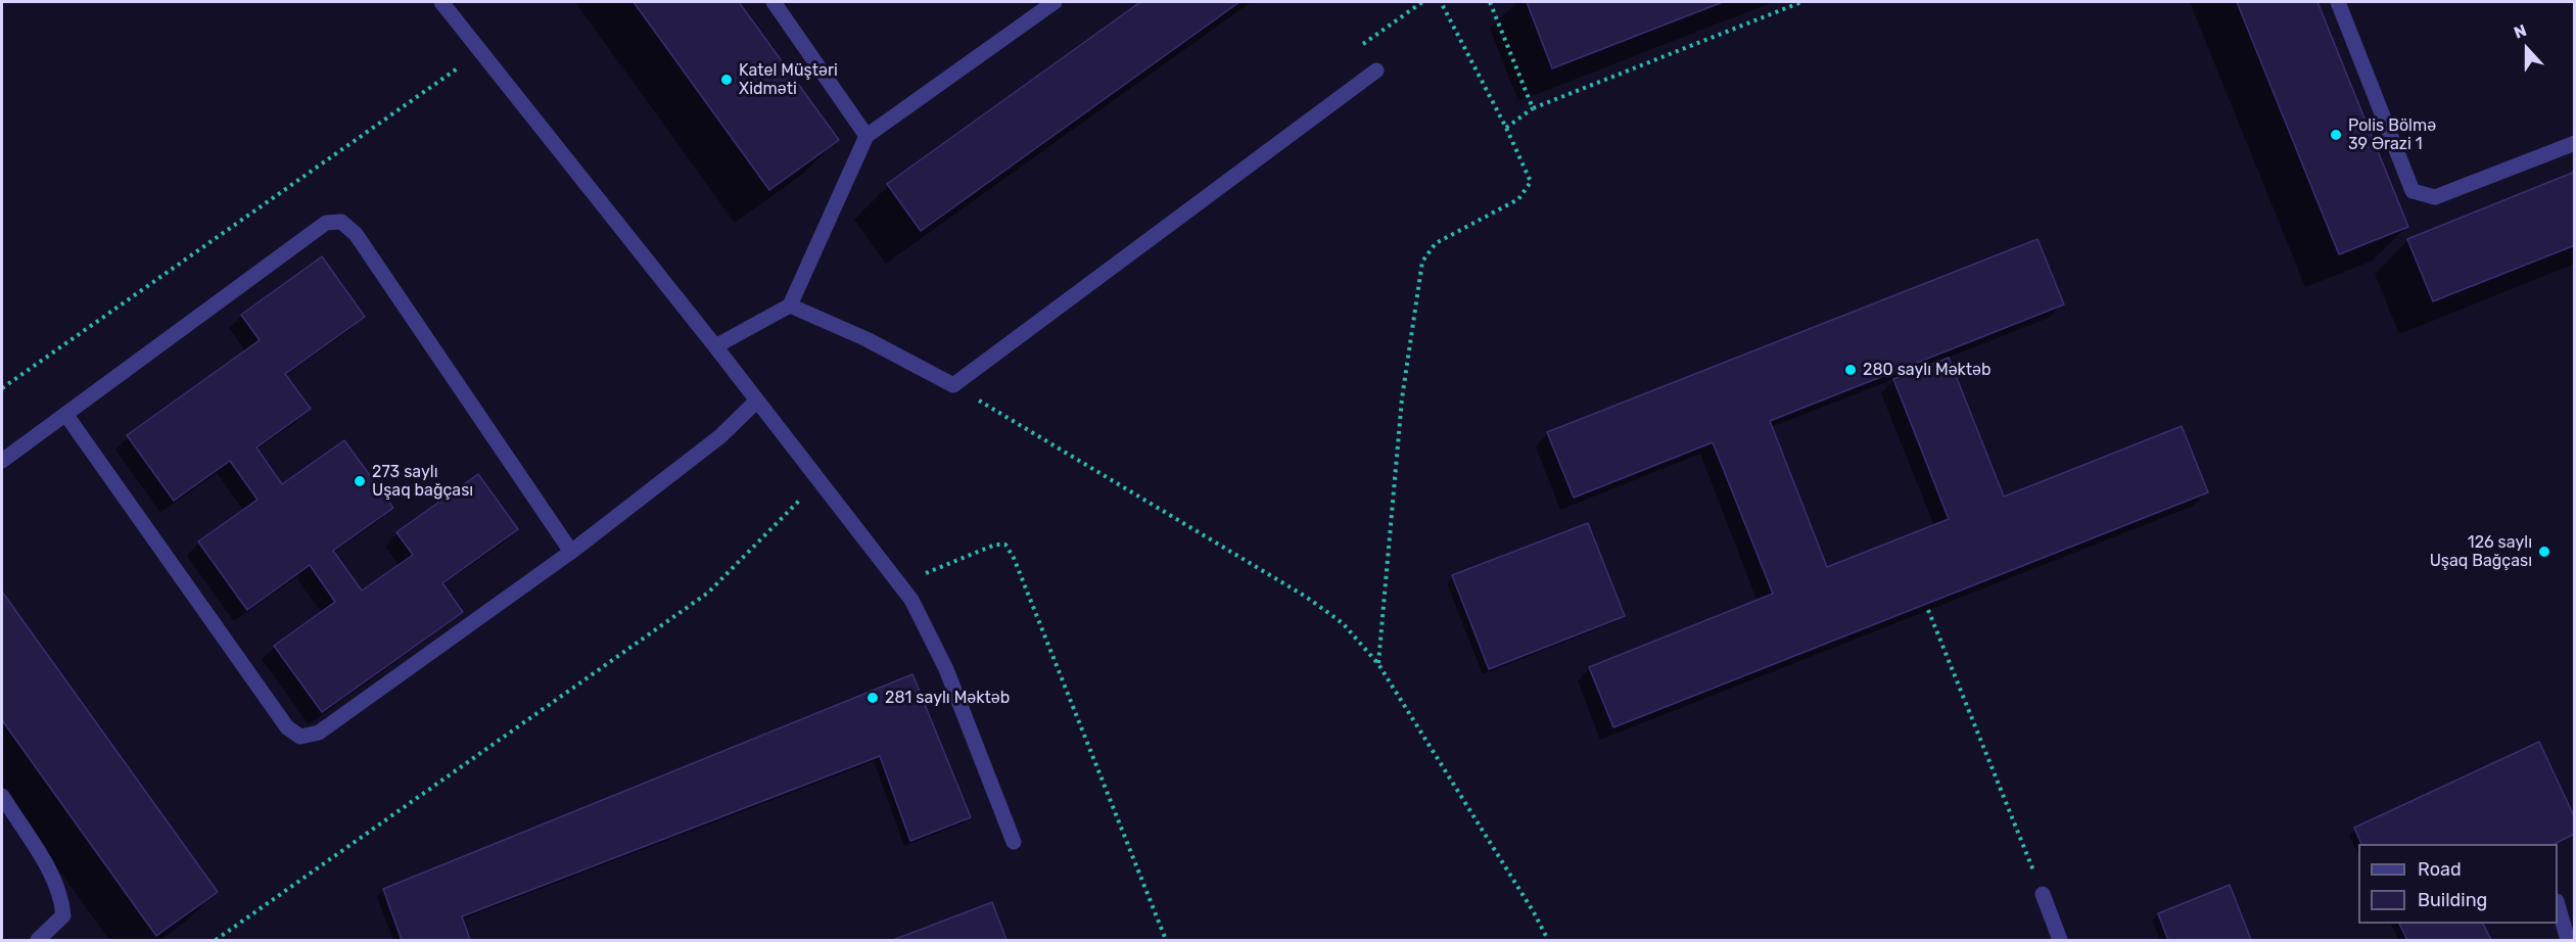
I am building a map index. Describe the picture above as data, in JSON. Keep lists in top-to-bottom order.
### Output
{
  "places": [
    "Katel Müştəri Xidməti",
    "Polis Bölmə 39 Ərazi 1",
    "280 saylı Məktəb",
    "273 saylı Uşaq bağçası",
    "126 saylı Uşaq Bağçası",
    "281 saylı Məktəb"
  ],
  "legend": ["Road", "Building"],
  "north": "top"
}
